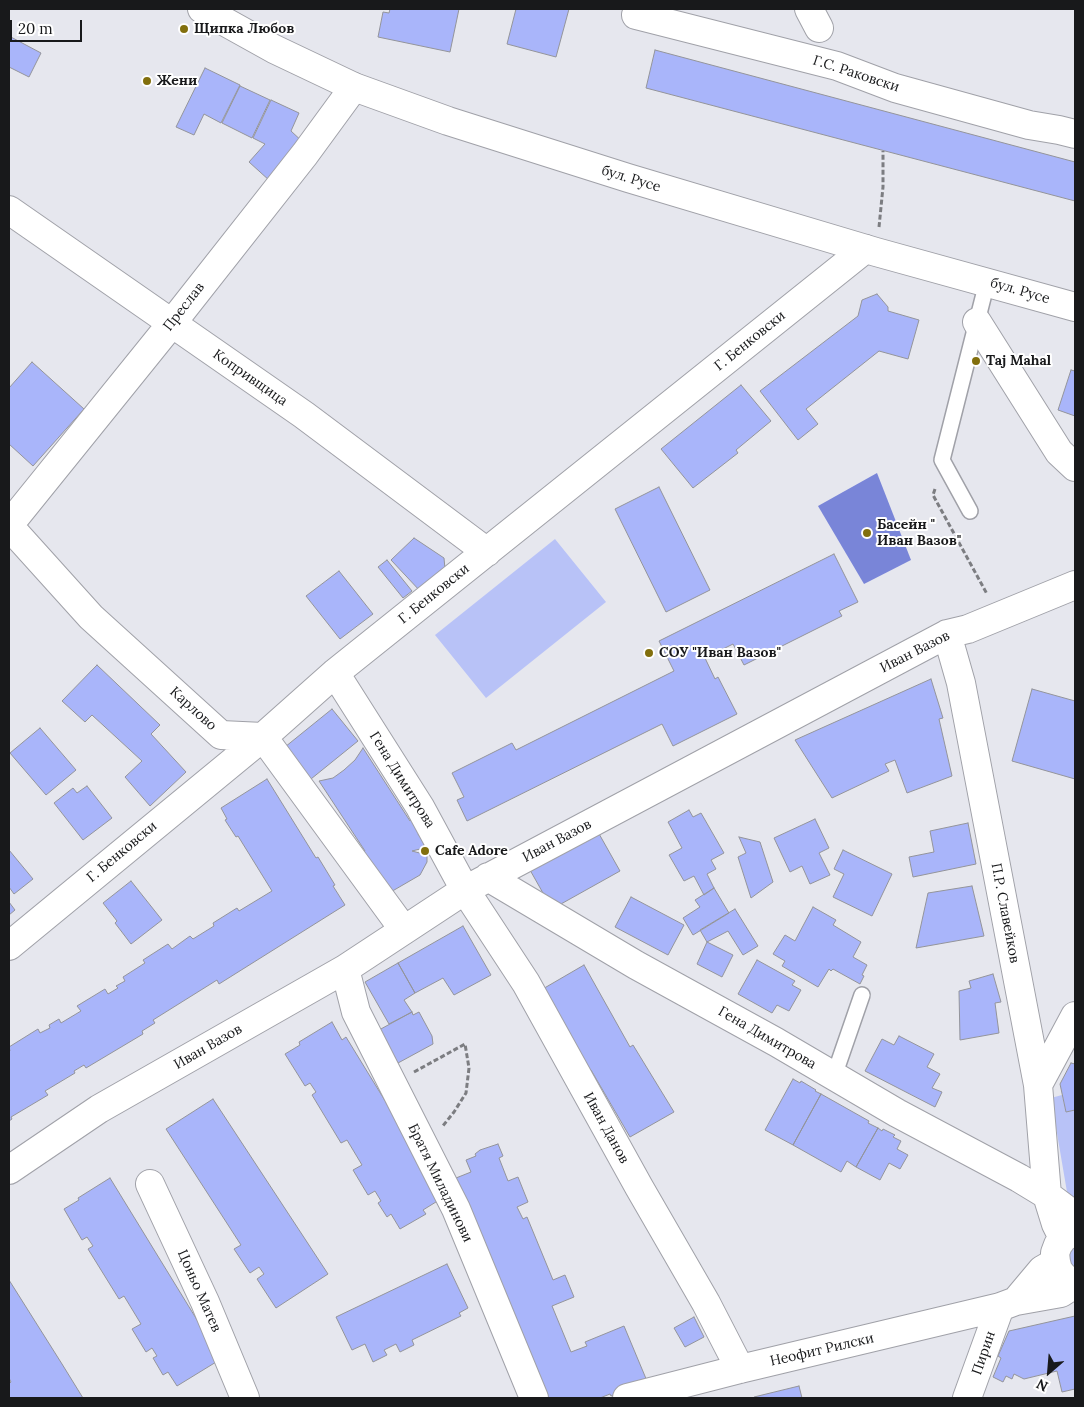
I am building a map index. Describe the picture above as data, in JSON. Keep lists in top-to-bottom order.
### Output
{
  "streets": {
    "street": [
      "Г.С. Раковски",
      "бул. Русе",
      "Преслав",
      "Г. Бенковски",
      "Копривщица",
      "Иван Вазов",
      "Карлово",
      "Гена Димитрова",
      "П.Р. Славейков",
      "Иван Данов",
      "Братя Миладинови",
      "Цоньо Матев",
      "Неофит Рилски",
      "Пирин"
    ]
  },
  "crossings": [
    ["бул. Русе", "Преслав"],
    ["бул. Русе", "Г. Бенковски"],
    ["Преслав", "Копривщица"],
    ["Преслав", "Карлово"],
    ["Г. Бенковски", "Копривщица"],
    ["Г. Бенковски", "Карлово"],
    ["Г. Бенковски", "Гена Димитрова"],
    ["Иван Вазов", "Гена Димитрова"],
    ["Иван Вазов", "П.Р. Славейков"],
    ["Иван Вазов", "Иван Данов"],
    ["Иван Вазов", "Братя Миладинови"],
    ["Гена Димитрова", "П.Р. Славейков"],
    ["Гена Димитрова", "Иван Данов"],
    ["Иван Данов", "Неофит Рилски"],
    ["Неофит Рилски", "Пирин"]
  ],
  "places": [
    "Щипка Любов",
    "Жени",
    "Taj Mahal",
    "Басейн \" Иван Вазов\"",
    "СОУ \"Иван Вазов\"",
    "Cafe Adore"
  ],
  "scale_bar": "20 m",
  "north": "bottom left"
}
